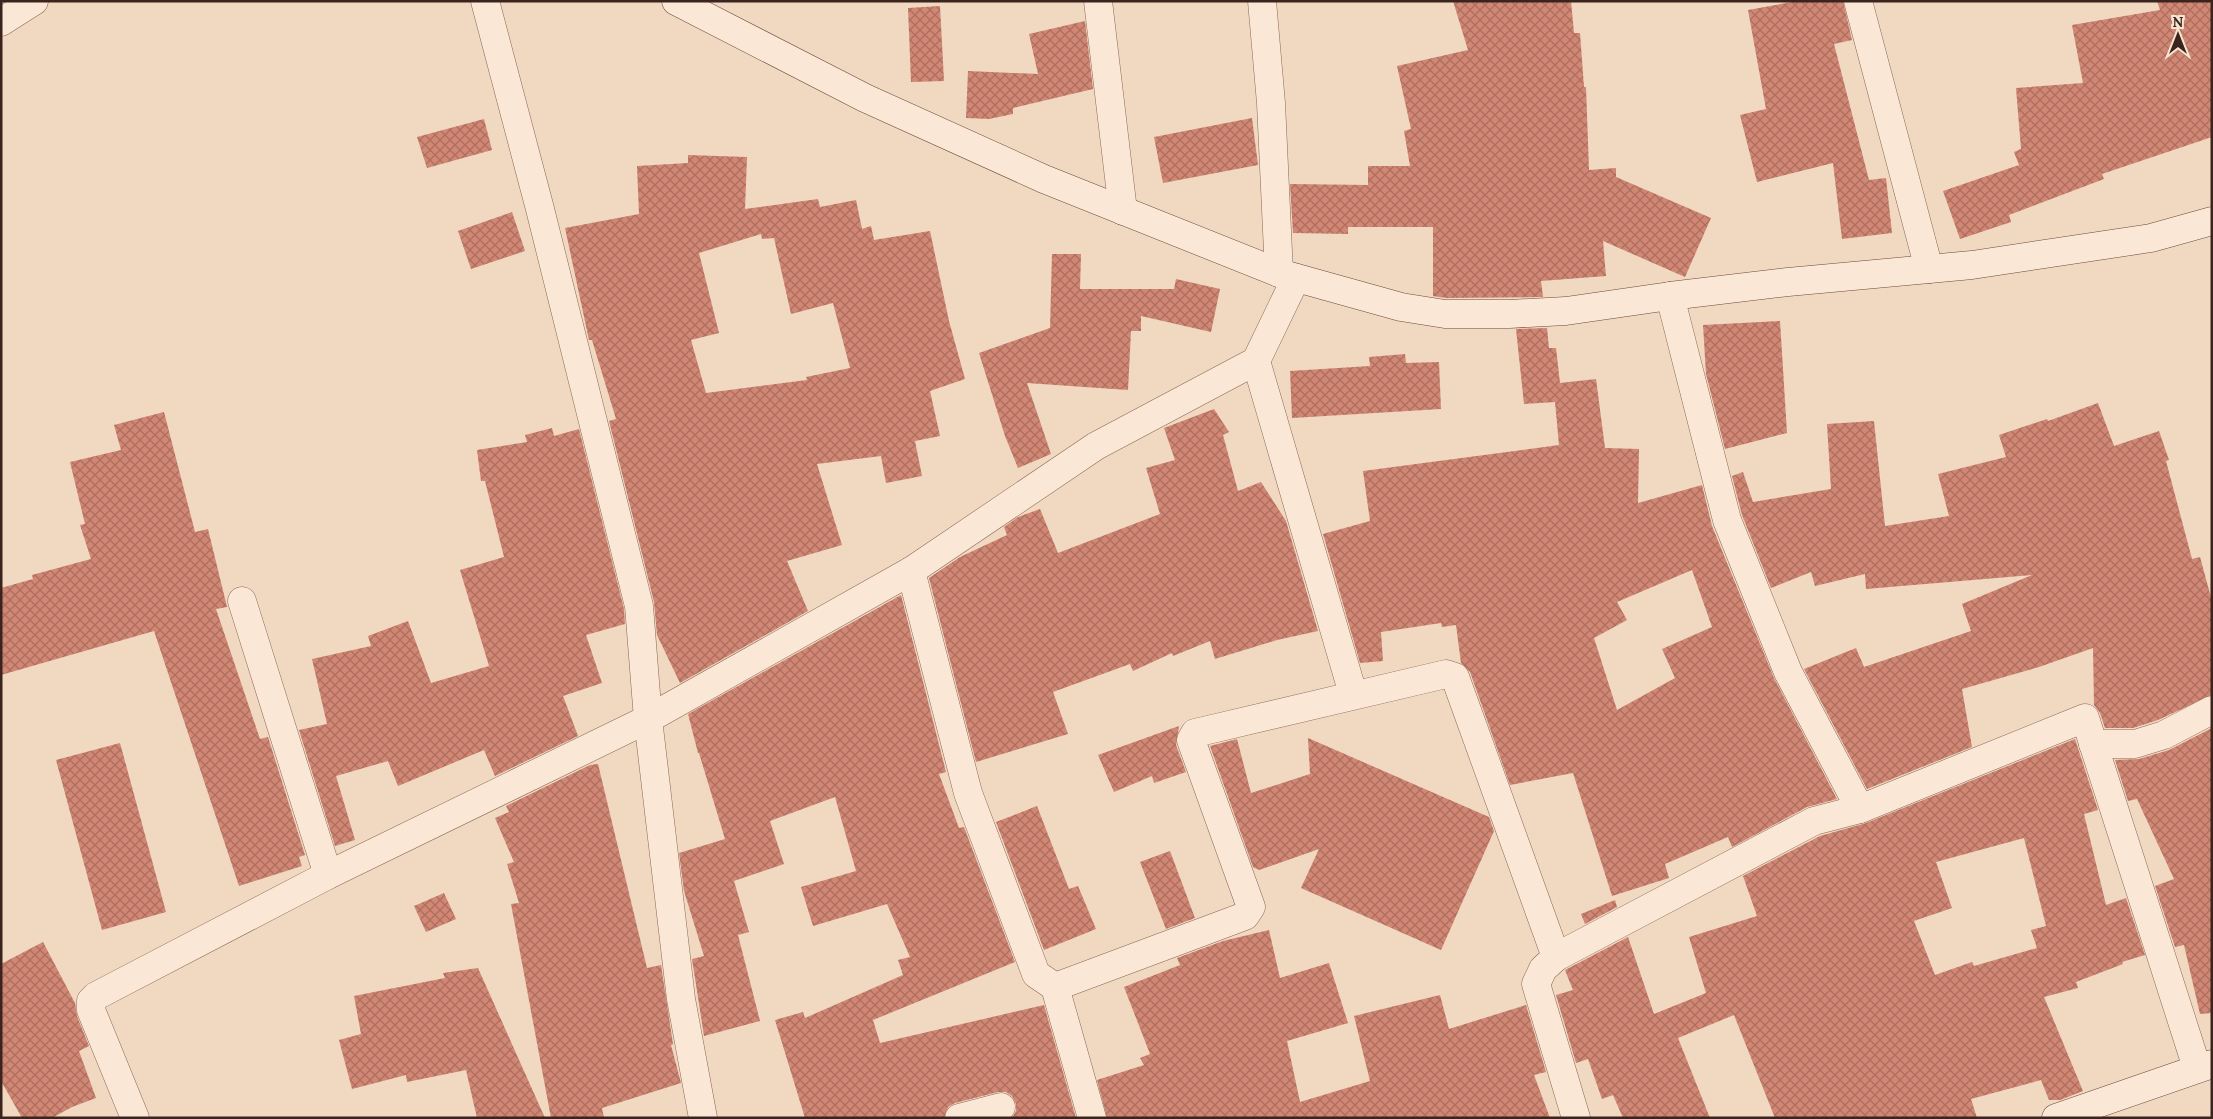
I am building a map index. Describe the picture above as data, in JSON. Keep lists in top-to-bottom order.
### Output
{
  "north": "top"
}
